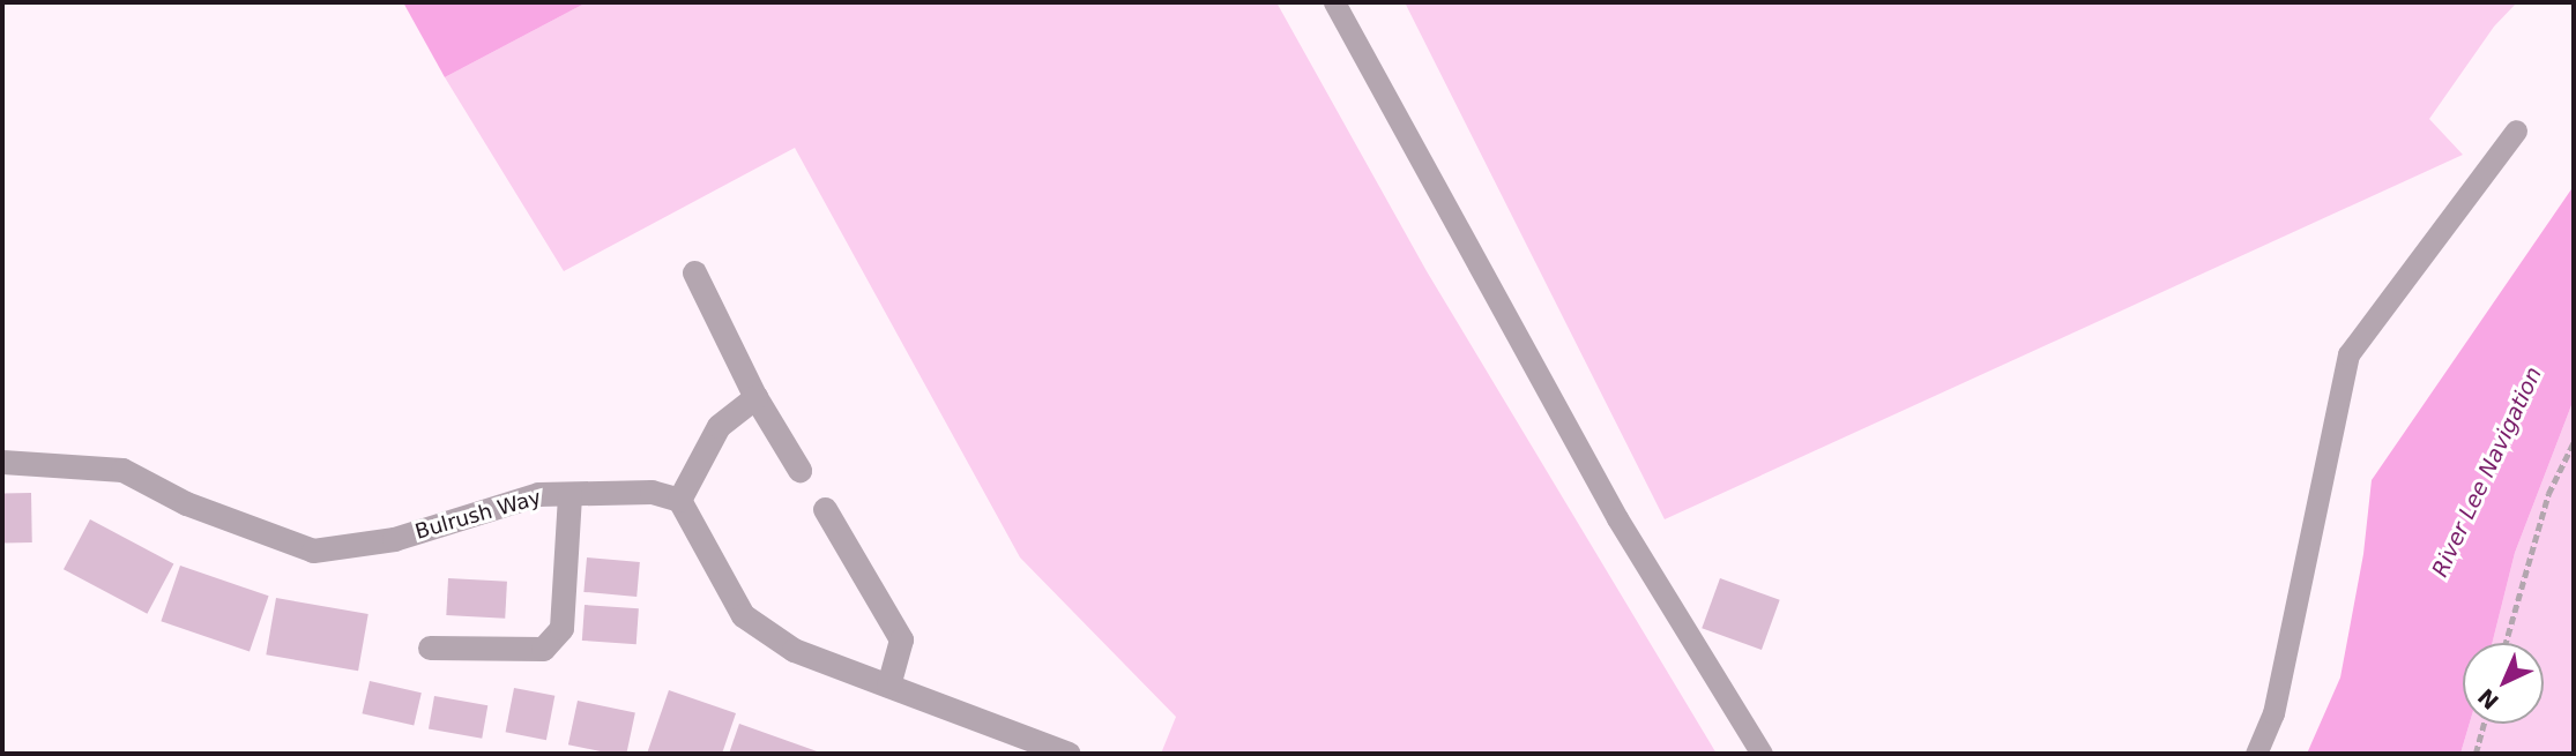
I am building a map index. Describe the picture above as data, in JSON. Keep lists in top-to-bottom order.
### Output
{
  "streets": {
    "street": ["Bulrush Way"]
  },
  "water": ["River Lee Navigation"],
  "north": "bottom left"
}
